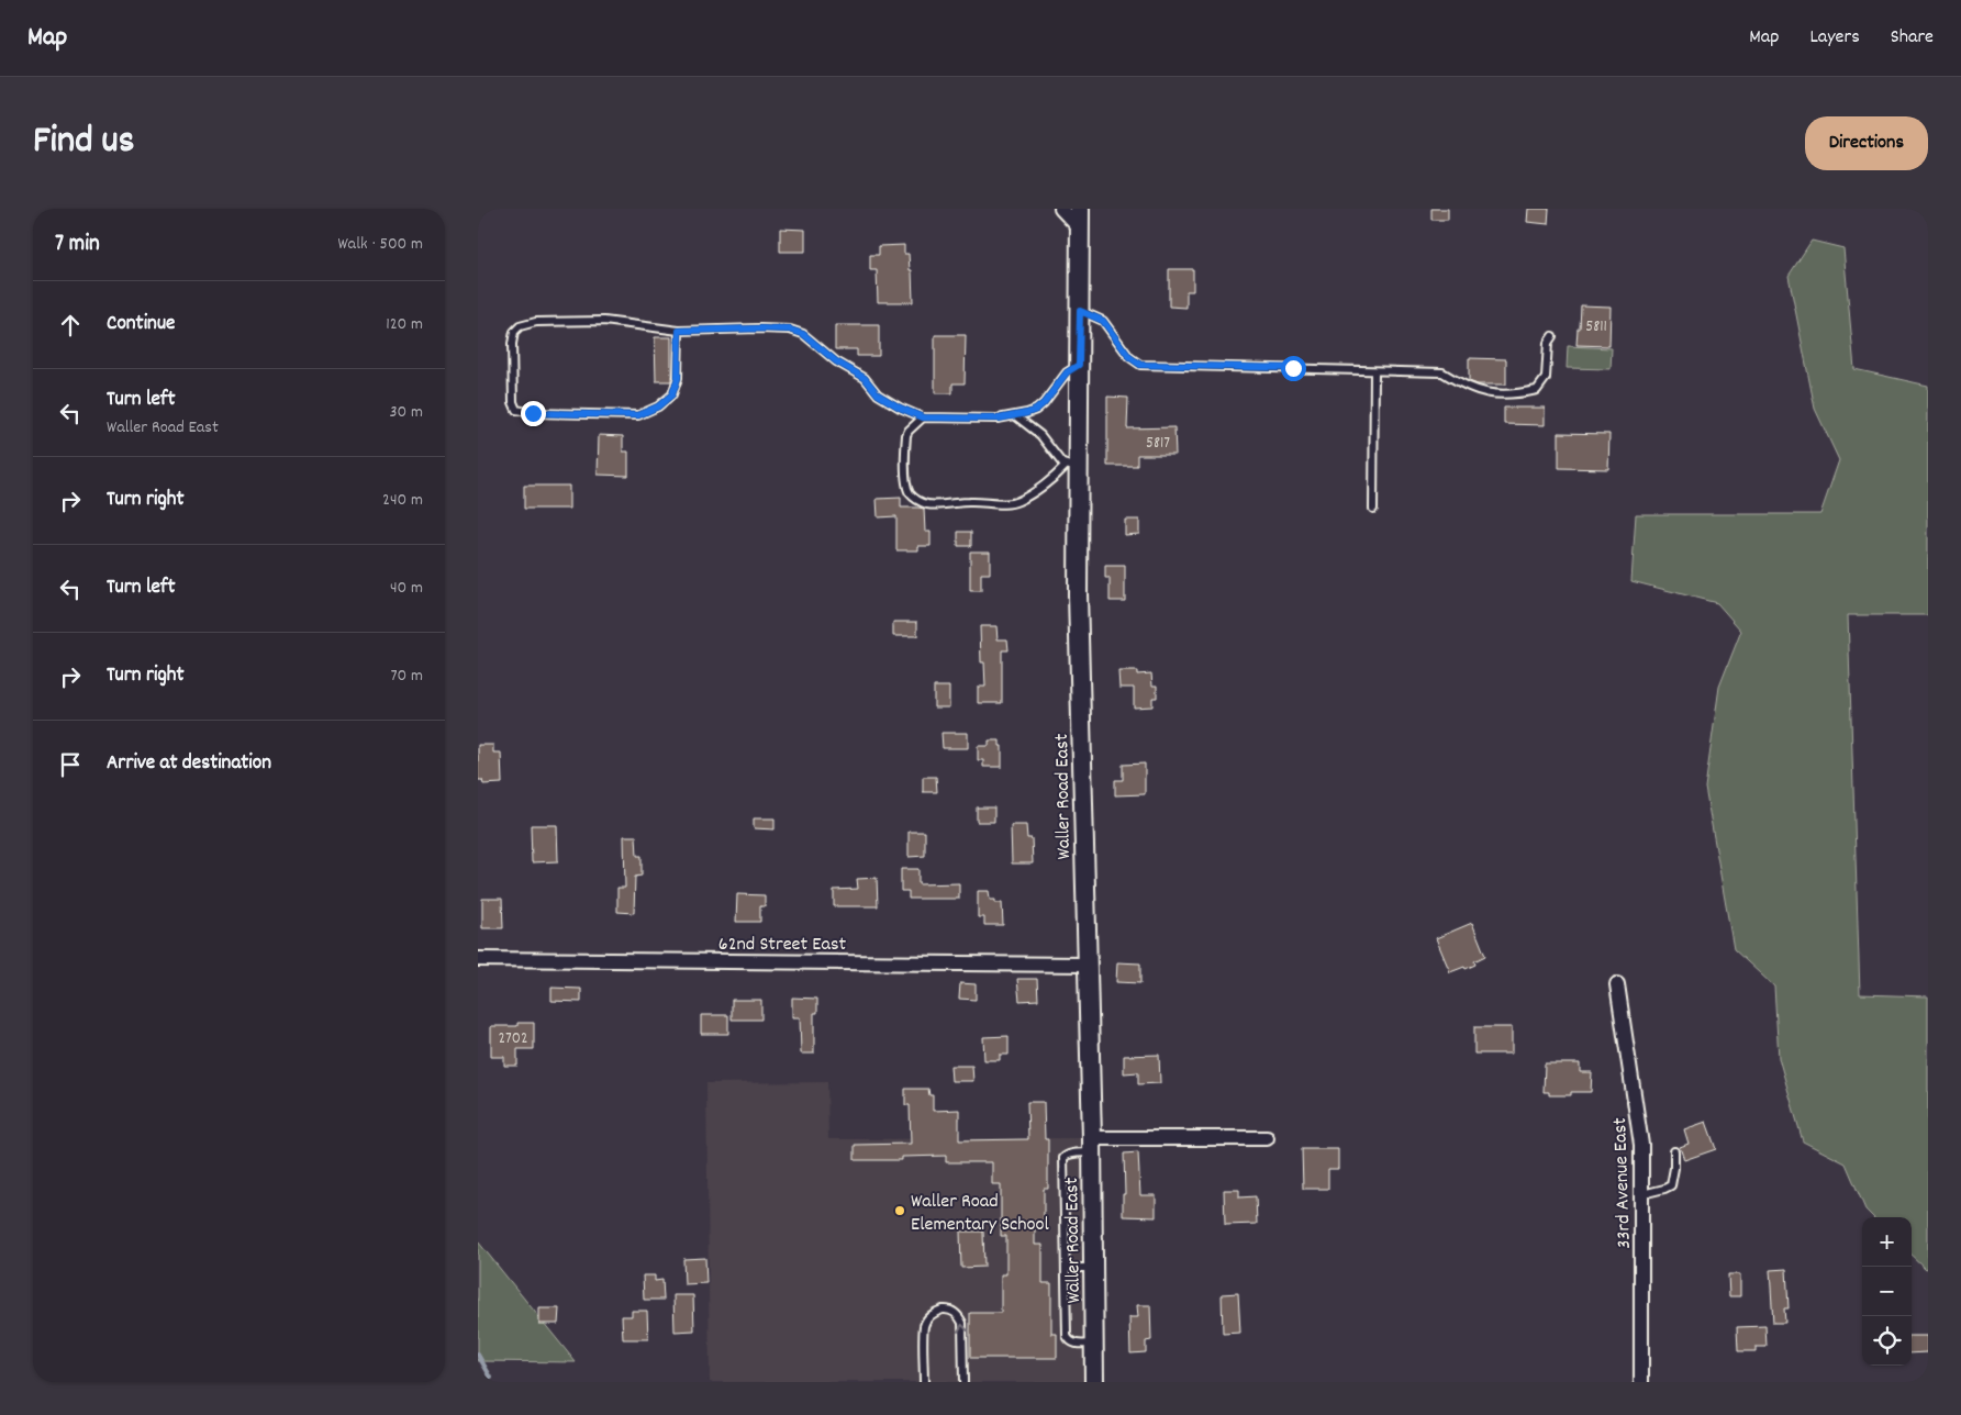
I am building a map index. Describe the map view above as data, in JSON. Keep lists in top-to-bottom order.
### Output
{
  "streets": {
    "street": ["Waller Road East", "62nd Street East", "33rd Avenue East"]
  },
  "crossings": [
    ["Waller Road East", "62nd Street East"]
  ],
  "places": ["Waller Road Elementary School"],
  "house_numbers": ["5811", "5817", "2702"],
  "page": {
    "header": "Map",
    "nav": ["Map", "Layers", "Share"],
    "title": "Find us",
    "buttons": "Directions",
    "heading": ["7 min", "Walk · 500 m"],
    "list": [
      ["Continue", "120 m"],
      ["Turn left", "Waller Road East", "30 m"],
      ["Turn right", "240 m"],
      ["Turn left", "40 m"],
      ["Turn right", "70 m"],
      "Arrive at destination"
    ],
    "map_buttons": ["+", "−"]
  }
}
